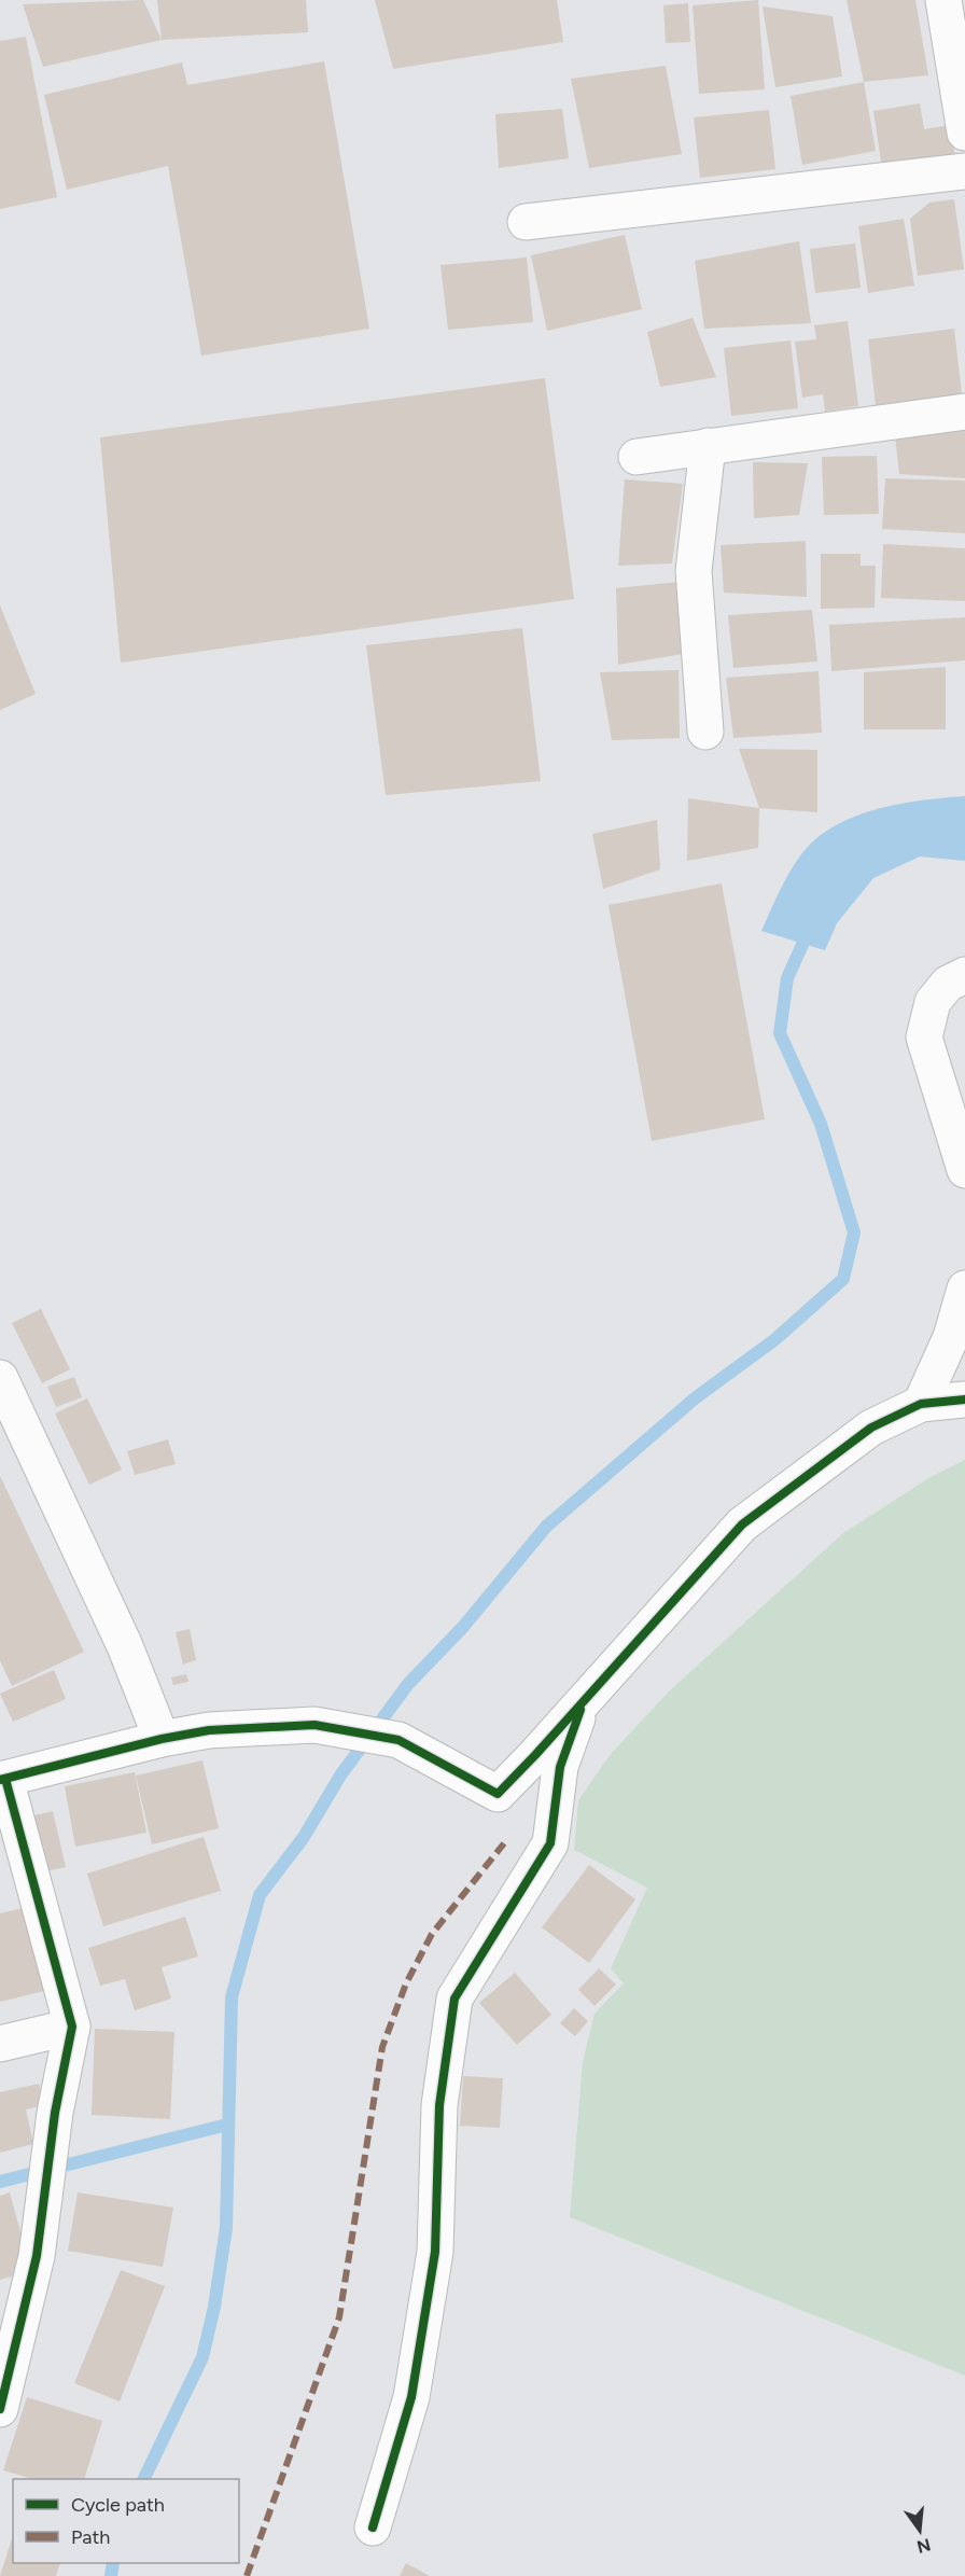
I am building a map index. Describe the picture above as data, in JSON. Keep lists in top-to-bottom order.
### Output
{
  "legend": ["Cycle path", "Path"],
  "north": "bottom"
}
